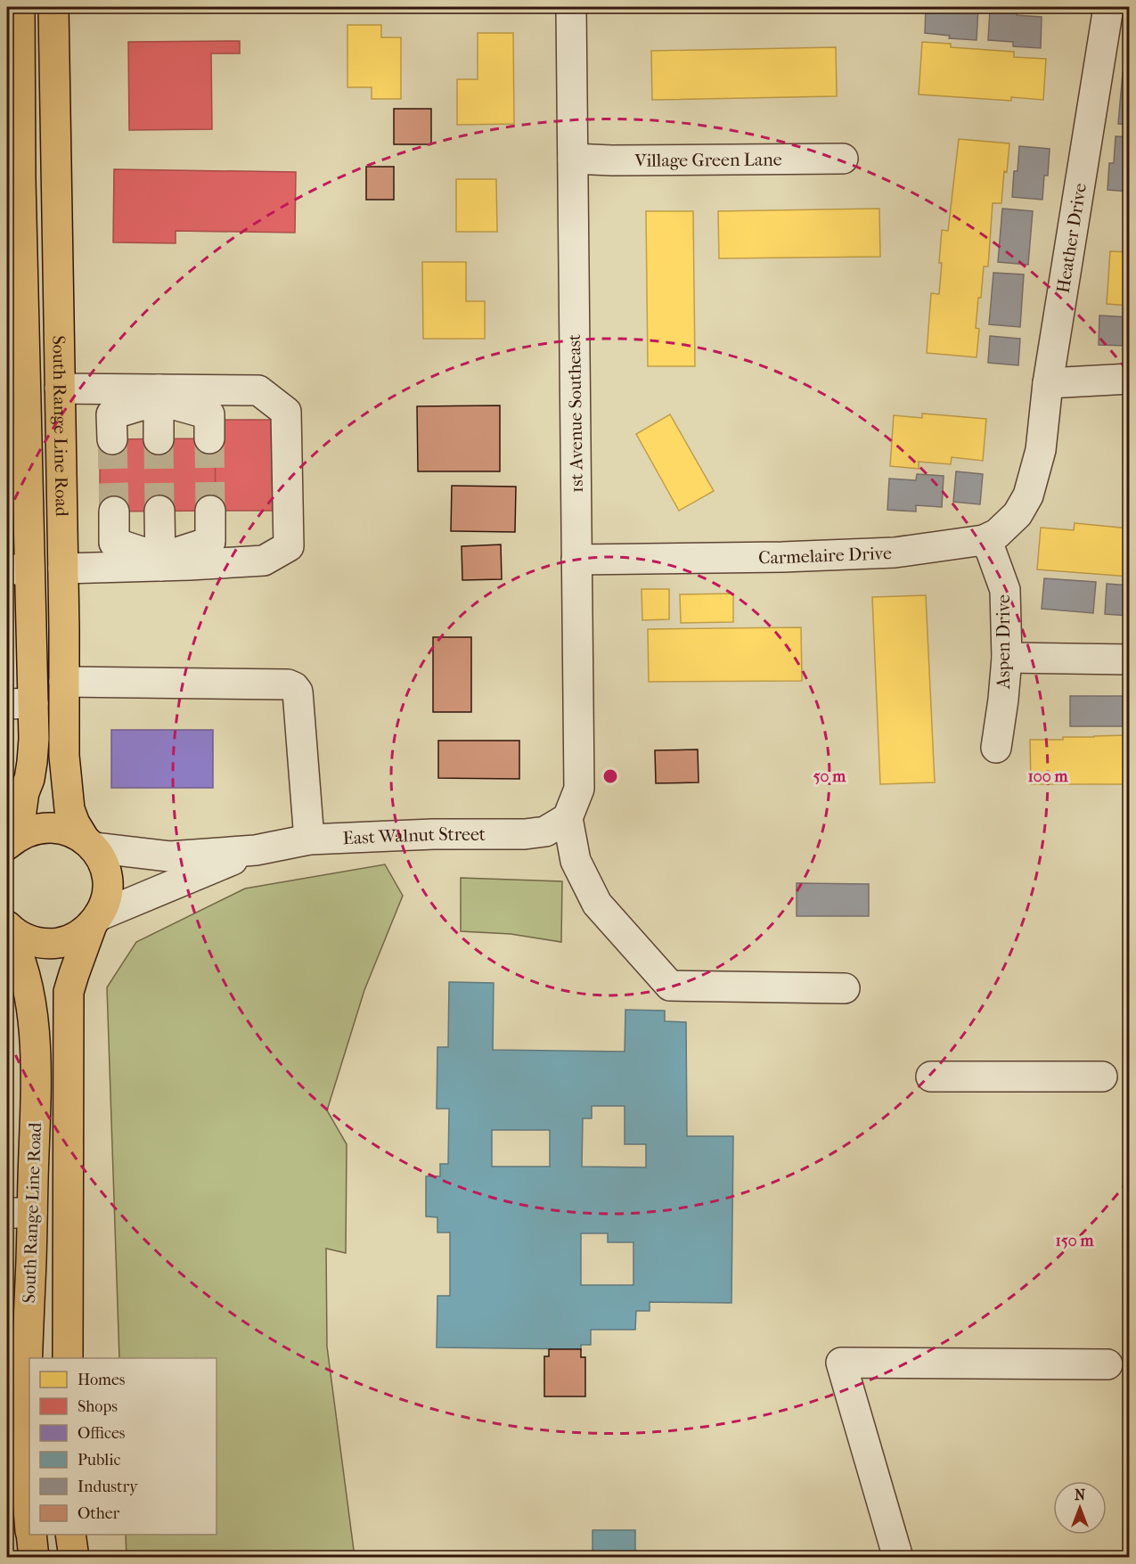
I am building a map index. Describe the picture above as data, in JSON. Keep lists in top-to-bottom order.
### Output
{
  "streets": {
    "main road": ["South Range Line Road"],
    "street": [
      "Village Green Lane",
      "Heather Drive",
      "1st Avenue Southeast",
      "Carmelaire Drive",
      "Aspen Drive",
      "East Walnut Street"
    ]
  },
  "crossings": [
    ["Village Green Lane", "1st Avenue Southeast"],
    ["Heather Drive", "Carmelaire Drive"],
    ["1st Avenue Southeast", "Carmelaire Drive"],
    ["1st Avenue Southeast", "East Walnut Street"],
    ["South Range Line Road", "East Walnut Street"],
    ["Carmelaire Drive", "Aspen Drive"]
  ],
  "legend": [
    "Homes",
    "Shops",
    "Offices",
    "Public",
    "Industry",
    "Other"
  ],
  "north": "top",
  "rings": ["50 m", "100 m", "150 m"]
}
